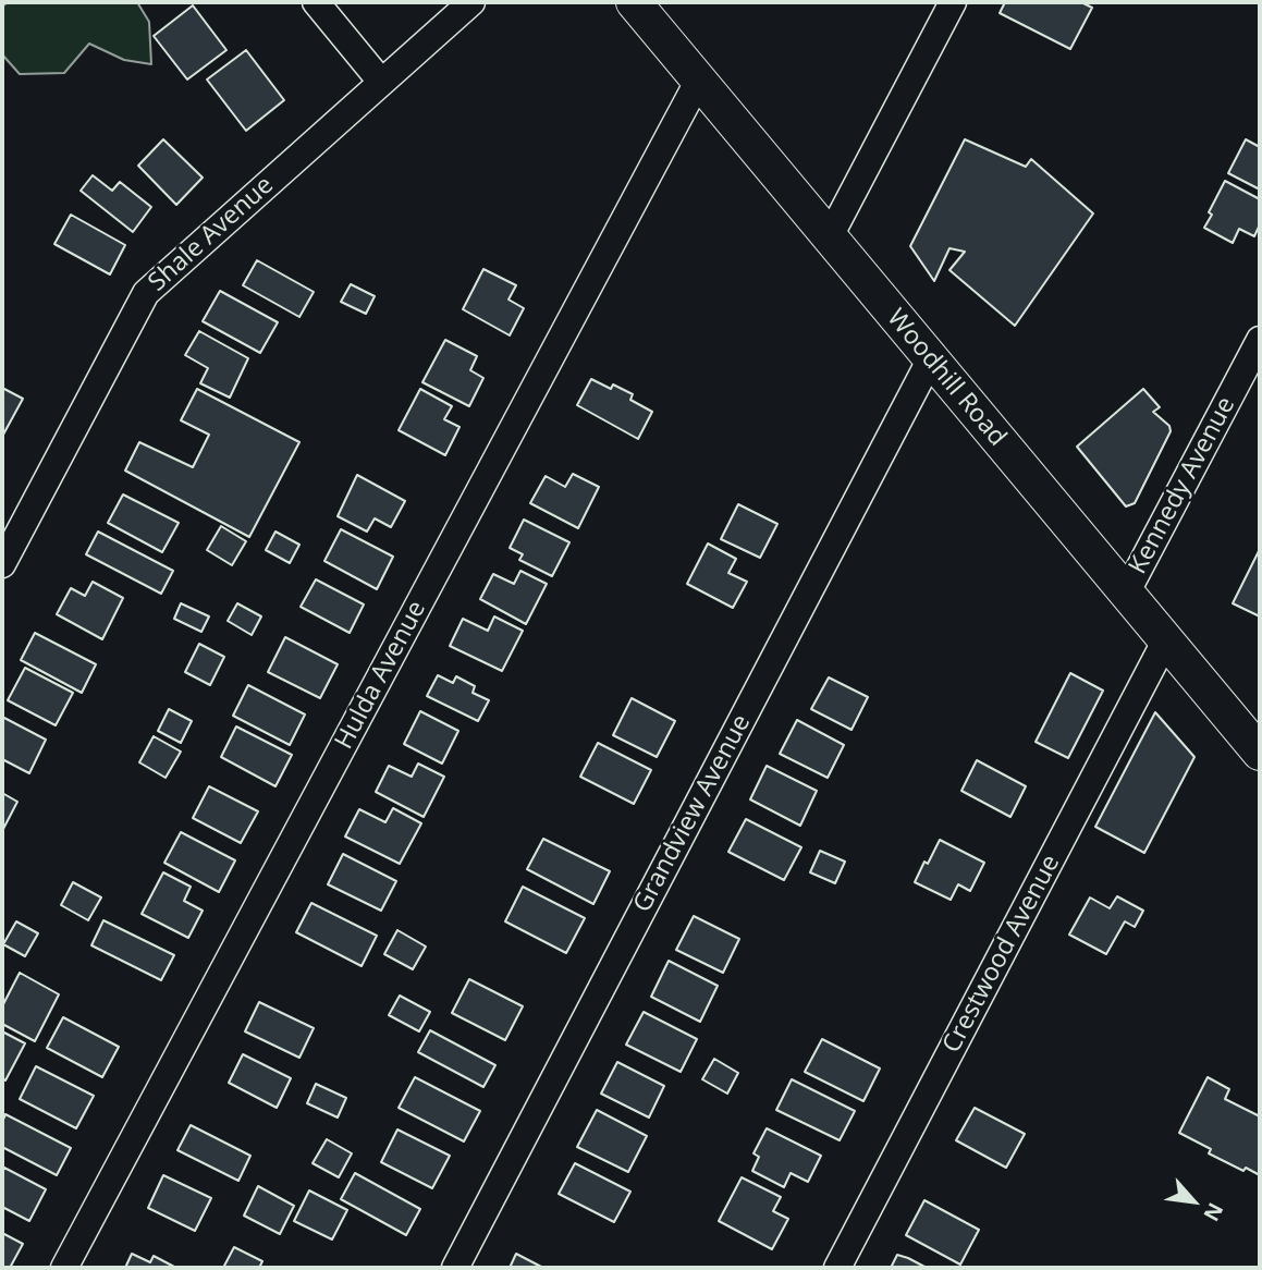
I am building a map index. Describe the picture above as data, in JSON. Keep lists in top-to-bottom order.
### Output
{
  "streets": {
    "street": [
      "Shale Avenue",
      "Woodhill Road",
      "Kennedy Avenue",
      "Hulda Avenue",
      "Grandview Avenue",
      "Crestwood Avenue"
    ]
  },
  "crossings": [
    ["Woodhill Road", "Kennedy Avenue"],
    ["Woodhill Road", "Hulda Avenue"],
    ["Woodhill Road", "Grandview Avenue"],
    ["Woodhill Road", "Crestwood Avenue"]
  ],
  "north": "bottom right"
}
